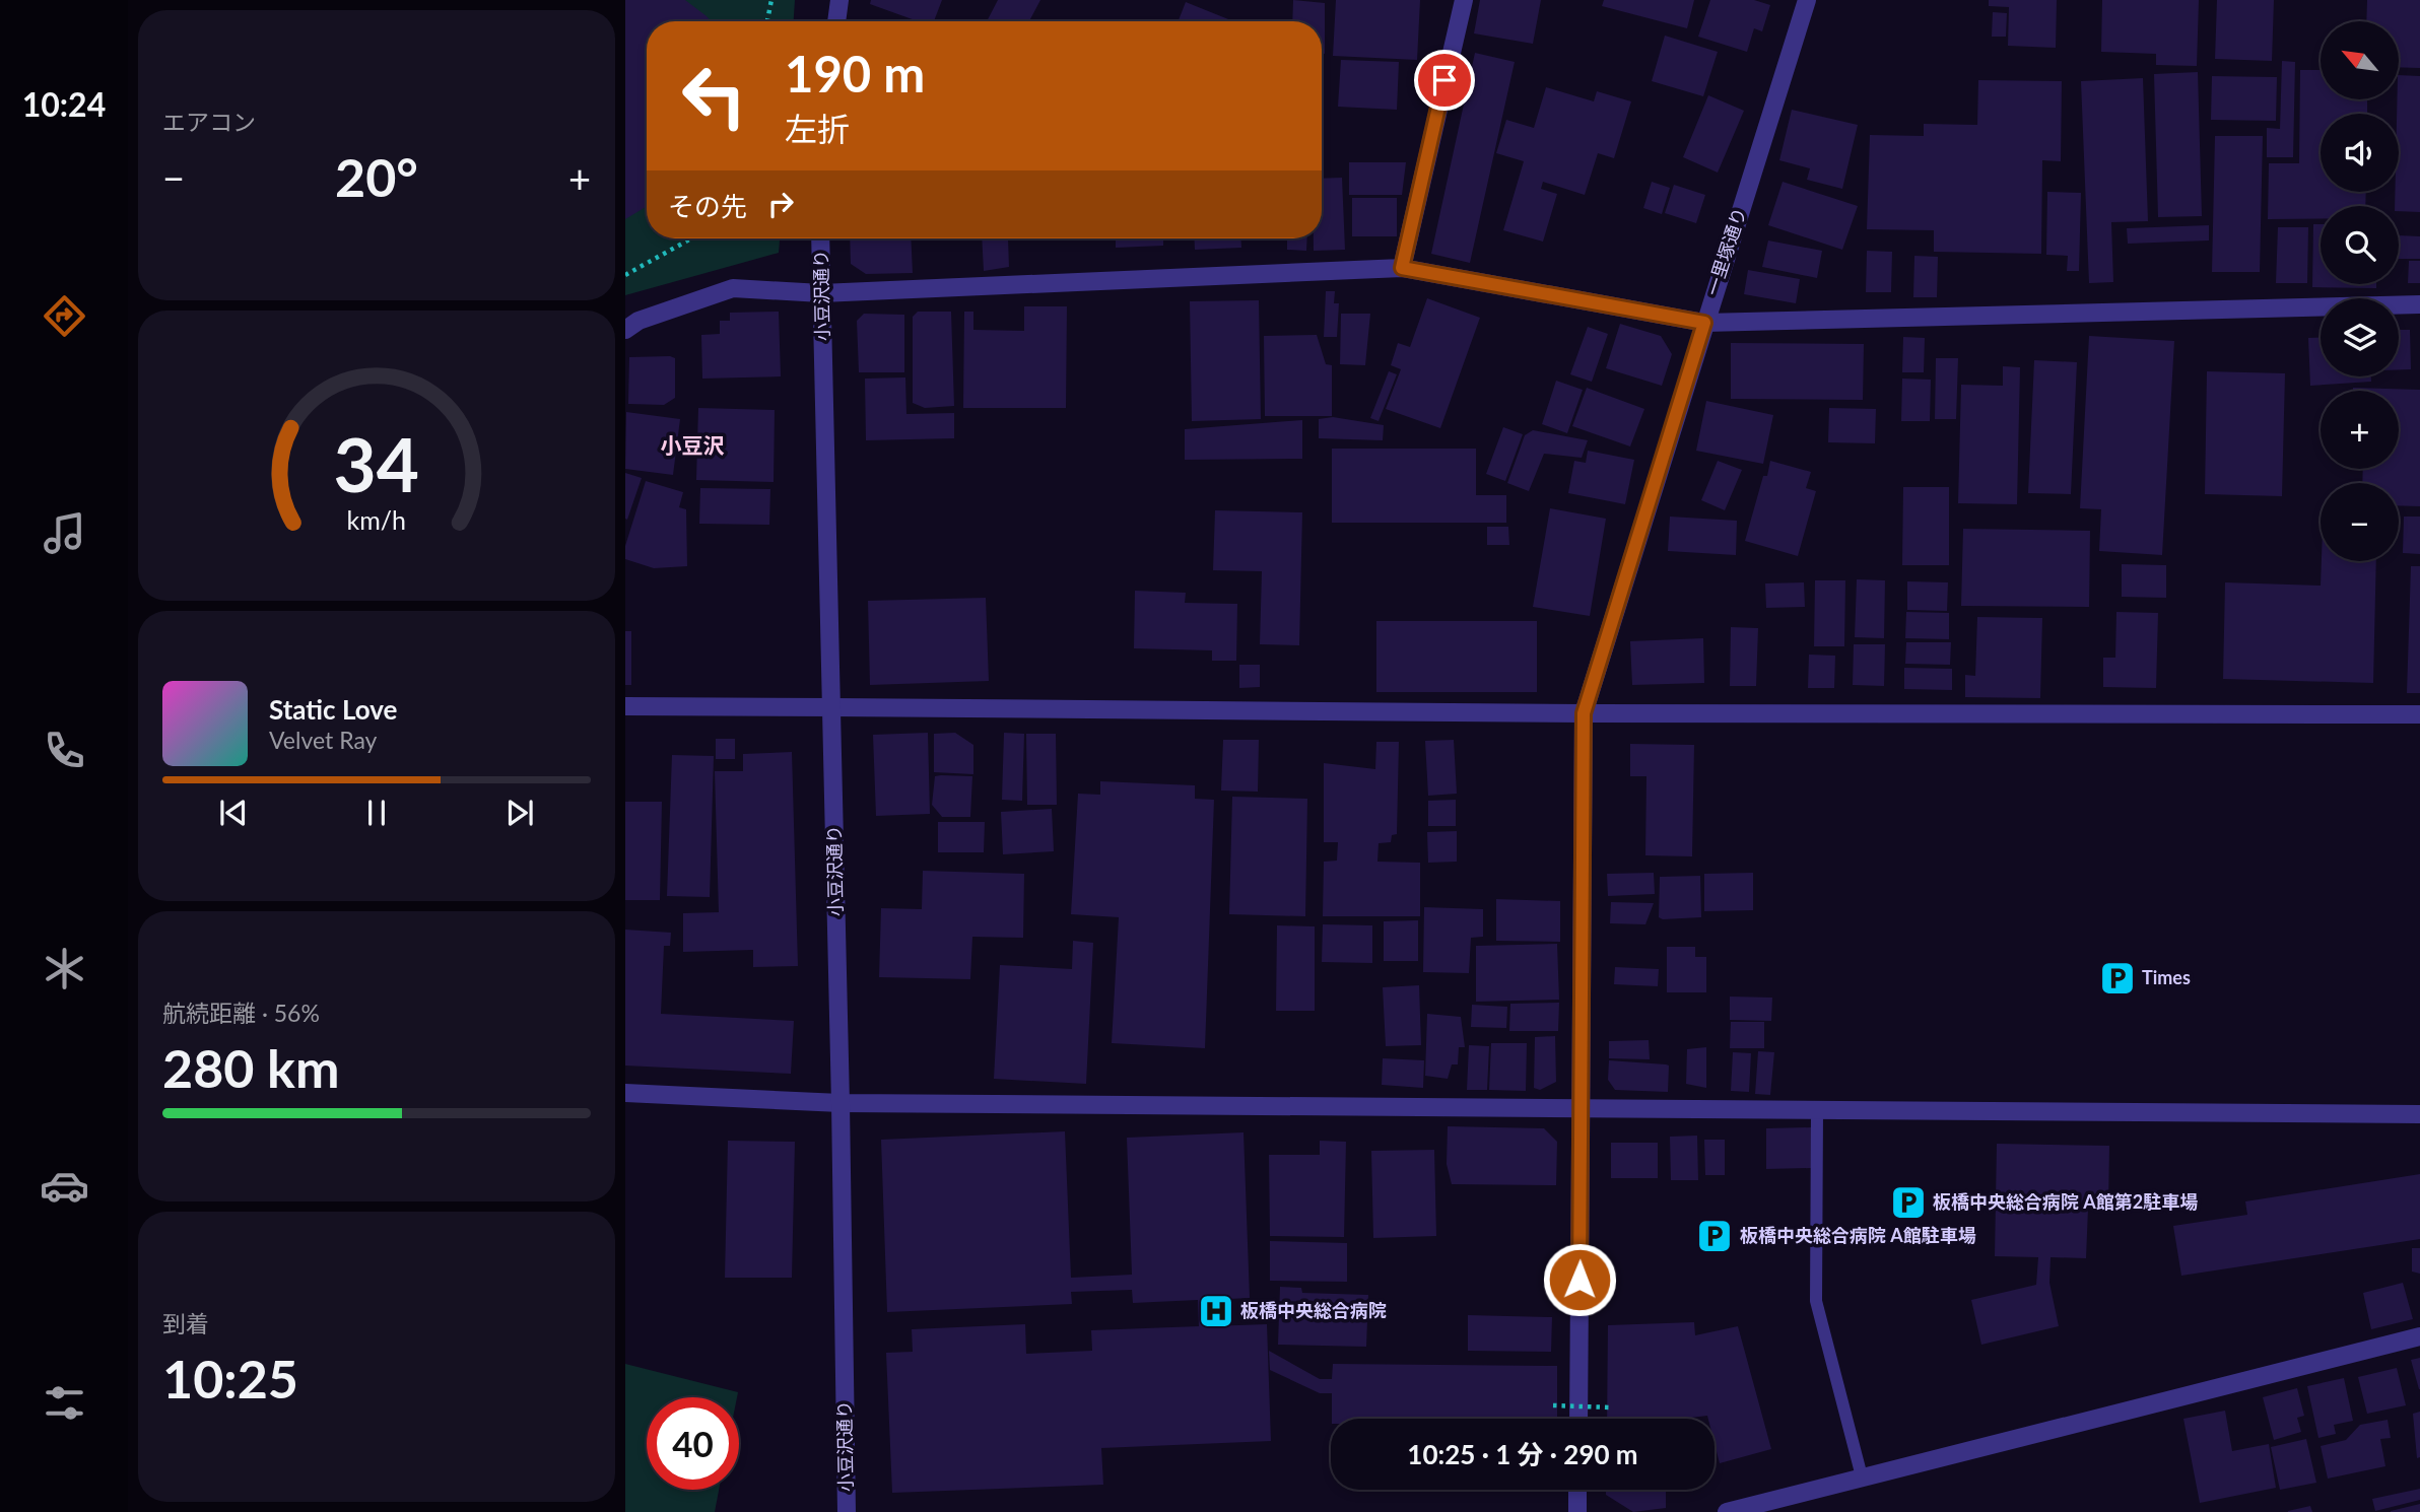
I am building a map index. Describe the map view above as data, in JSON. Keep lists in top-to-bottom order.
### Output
{
  "streets": {
    "street": ["一里塚通り", "小豆沢通り"]
  },
  "districts": ["小豆沢"],
  "places": {
    "parking": ["Times", "板橋中央総合病院 A館第2駐車場", "板橋中央総合病院 A館駐車場"],
    "hospital": ["板橋中央総合病院"]
  },
  "north": "top left",
  "page": {
    "tabs": "10:24",
    "tile": [
      "エアコン",
      ["航続距離 · 56%", "280 km"],
      ["到着", "10:25"]
    ],
    "map_buttons": ["+", "−"],
    "turn": ["190 m", "左折"],
    "heat": ["−", "20°", "+"],
    "then": "その先",
    "song": ["Static Love", "Velvet Ray"],
    "limit": "40",
    "trip": "10:25 · 1 分 · 290 m",
    "gauge": ["34", "km/h"]
  }
}
